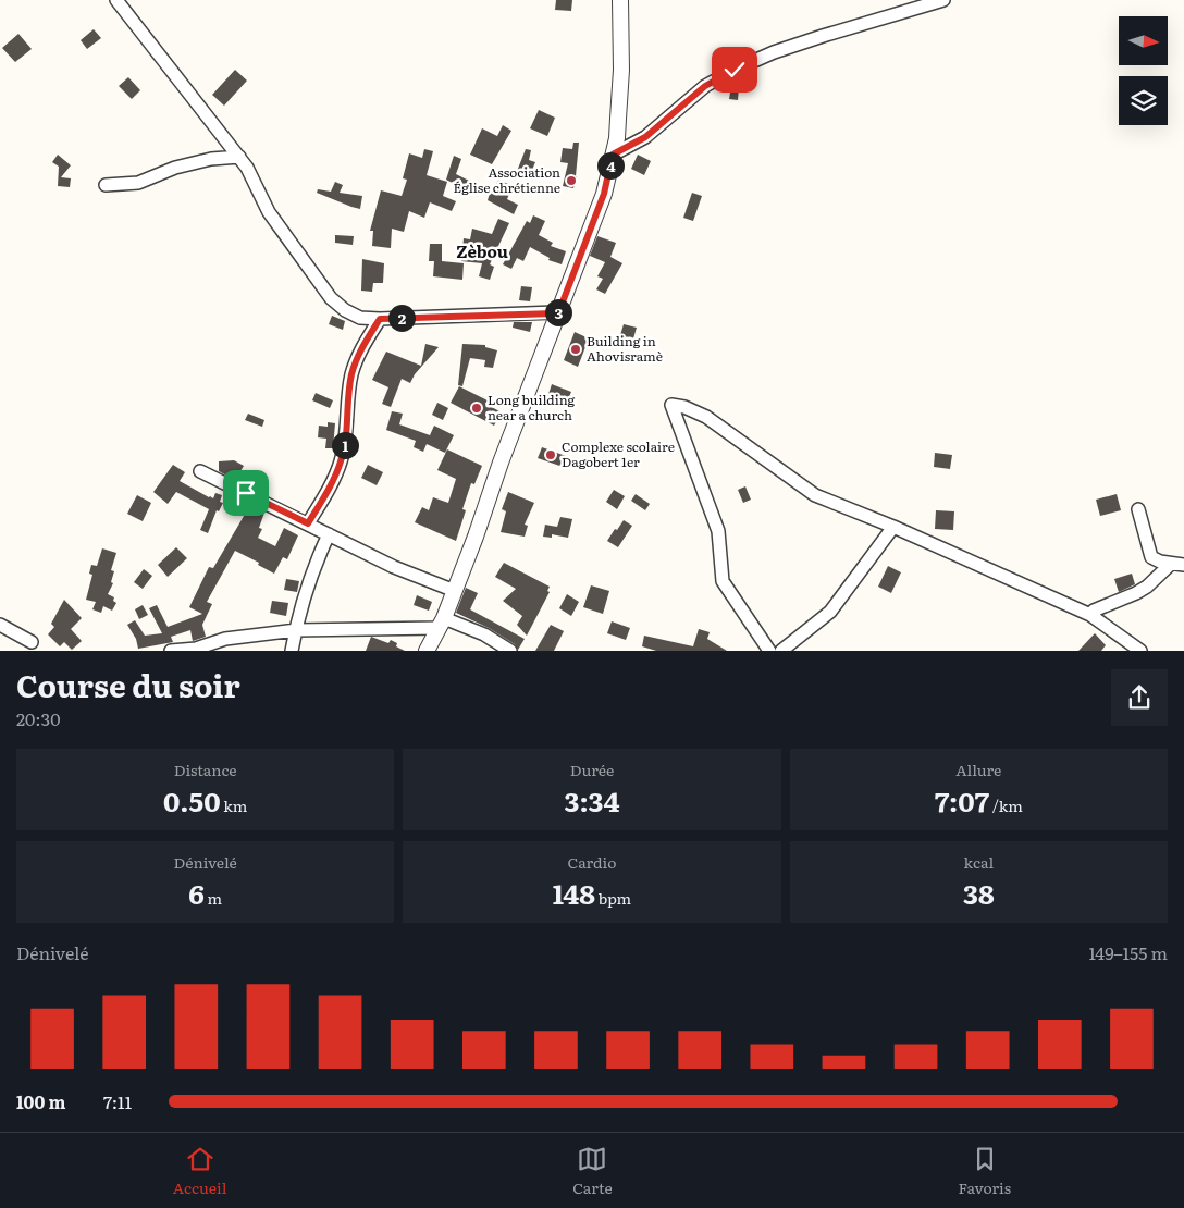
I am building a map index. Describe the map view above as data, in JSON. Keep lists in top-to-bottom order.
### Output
{
  "districts": ["Zèbou"],
  "places": [
    "Association Église chrétienne",
    "Building in Ahovisramè",
    "Long building near a church",
    "Complexe scolaire Dagobert 1er"
  ],
  "north": "right",
  "page": {
    "pins": [
      "4",
      "3",
      "2",
      "1"
    ],
    "heading": ["Course du soir", "20:30"],
    "stats": [
      ["Distance", "0.50 km"],
      ["Durée", "3:34"],
      ["Allure", "7:07 /km"],
      ["Dénivelé", "6 m"],
      ["Cardio", "148 bpm"],
      ["kcal", "38"]
    ],
    "chart": ["Dénivelé", "149–155 m"],
    "list": [
      {
        "name": "100 m",
        "note": "7:11"
      }
    ],
    "tabs": ["Accueil", "Carte", "Favoris"]
  }
}
